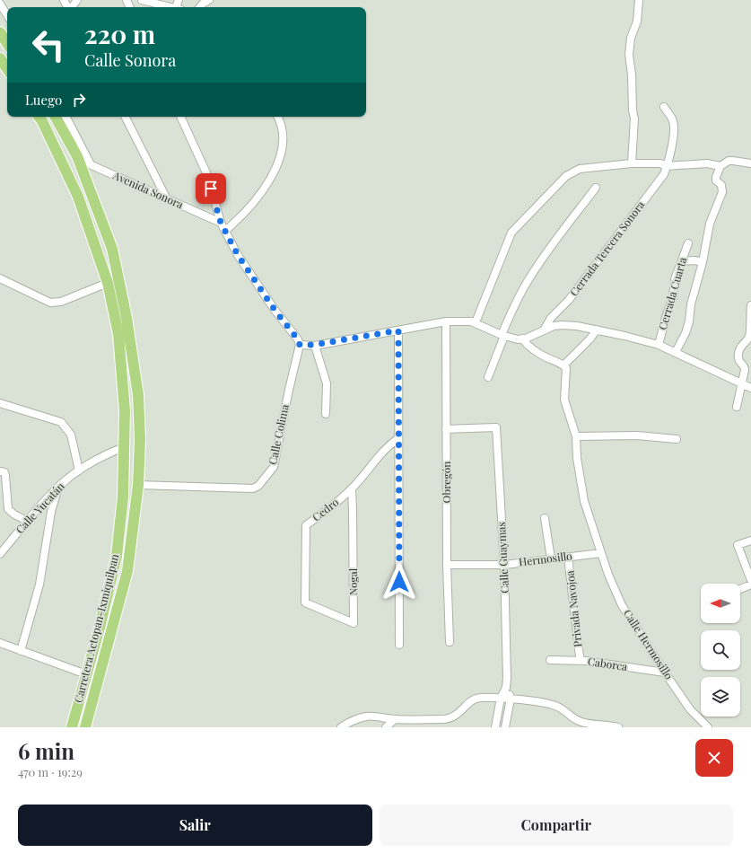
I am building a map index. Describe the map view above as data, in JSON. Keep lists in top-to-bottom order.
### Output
{
  "streets": {
    "main road": ["Carretera Actopan-Ixmiquilpan"],
    "street": [
      "Avenida Sonora",
      "Cerrada Tercera Sonora",
      "Cerrada Cuarta",
      "Calle Colima",
      "Obregón",
      "Calle Yucatán",
      "Cedro",
      "Calle Guaymas",
      "Hermosillo",
      "Nogal",
      "Privada Navojoa",
      "Calle Hermosillo",
      "Caborca"
    ]
  },
  "crossings": [
    ["Obregón", "Calle Guaymas"],
    ["Obregón", "Hermosillo"],
    ["Calle Yucatán", "Carretera Actopan-Ixmiquilpan"],
    ["Cedro", "Nogal"],
    ["Calle Guaymas", "Hermosillo"],
    ["Hermosillo", "Privada Navojoa"],
    ["Hermosillo", "Calle Hermosillo"],
    ["Privada Navojoa", "Caborca"],
    ["Calle Hermosillo", "Caborca"]
  ],
  "north": "left",
  "page": {
    "turn": ["220 m", "Calle Sonora"],
    "then": "Luego",
    "heading": ["6 min", "470 m · 19:29"],
    "buttons": ["Salir", "Compartir"]
  }
}
